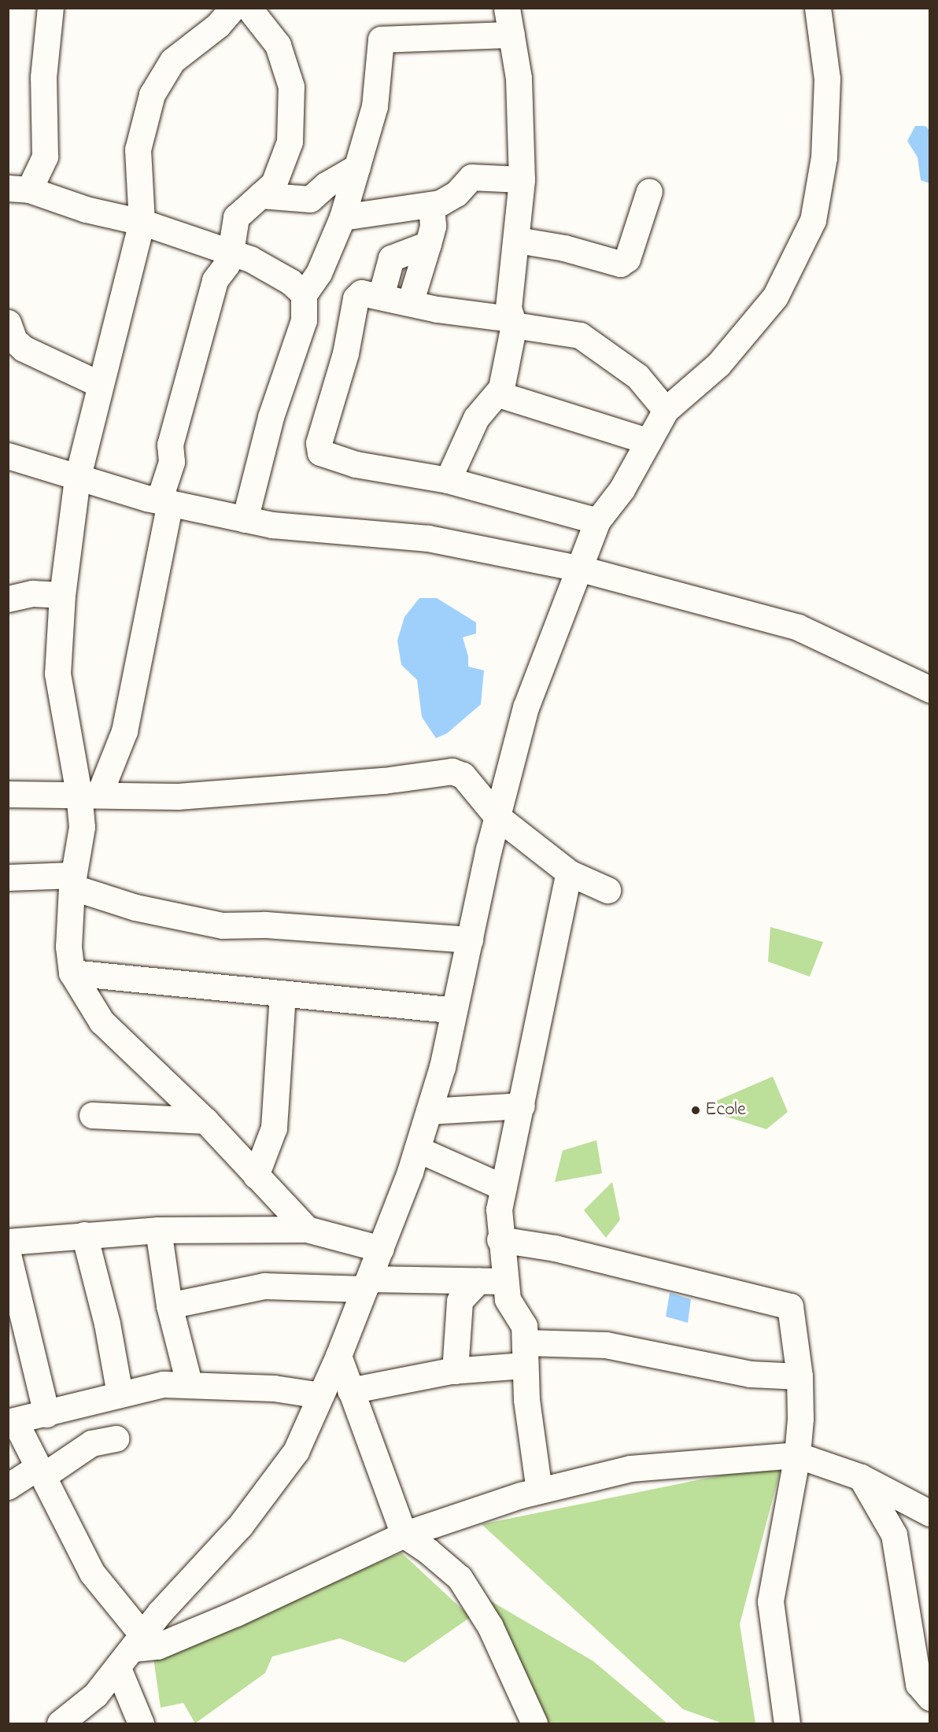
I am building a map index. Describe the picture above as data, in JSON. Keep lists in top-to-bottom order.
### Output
{
  "places": ["Ecole"]
}
